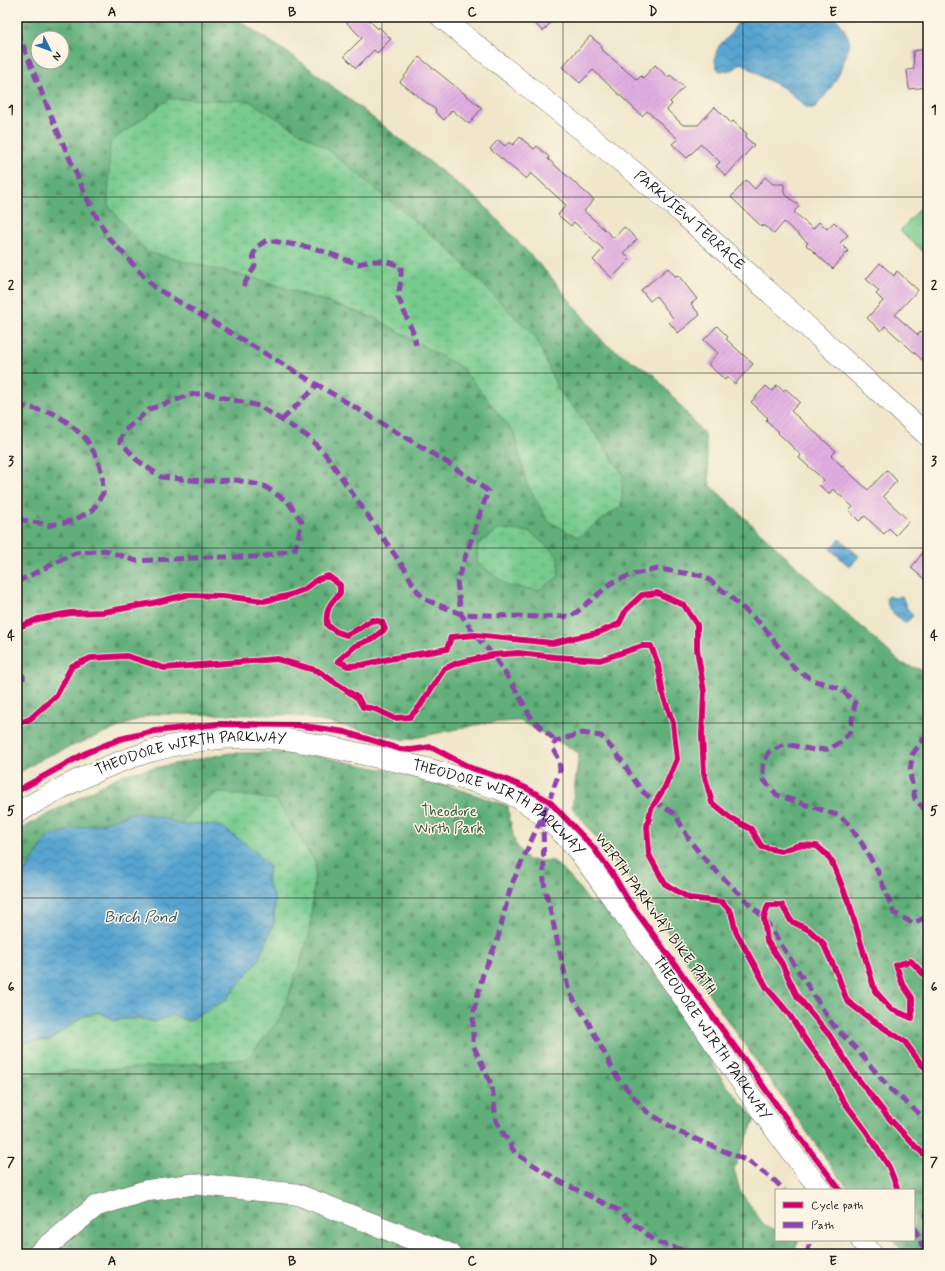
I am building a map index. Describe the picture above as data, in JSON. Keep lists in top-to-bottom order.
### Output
{
  "streets": {
    "street": ["PARKVIEW TERRACE", "THEODORE WIRTH PARKWAY"],
    "cycle path": ["WIRTH PARKWAY BIKE PATH"]
  },
  "water": ["Birch Pond"],
  "parks": ["Theodore Wirth Park"],
  "legend": ["Cycle path", "Path"],
  "north": "bottom right",
  "grid": {
    "columns": [
      "A",
      "B",
      "C",
      "D",
      "E"
    ],
    "rows": [
      "1",
      "2",
      "3",
      "4",
      "5",
      "6",
      "7"
    ]
  }
}
